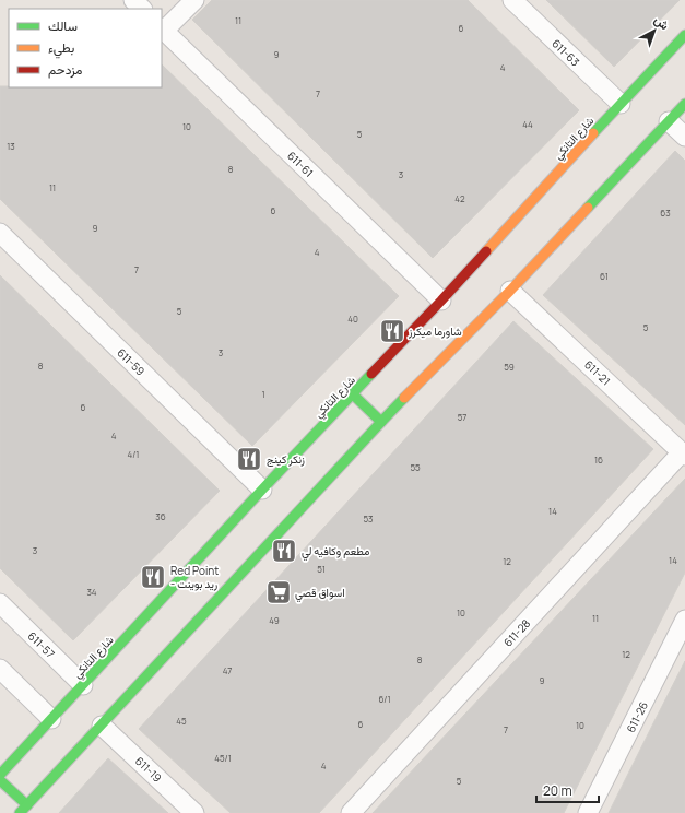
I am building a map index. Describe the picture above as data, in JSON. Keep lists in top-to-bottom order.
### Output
{
  "streets": {
    "street": [
      "611-63",
      "شارع التانكي",
      "611-61",
      "611-59",
      "611-21",
      "611-28",
      "611-57",
      "611-26",
      "611-19"
    ]
  },
  "crossings": [
    ["611-63", "شارع التانكي"],
    ["شارع التانكي", "611-61"],
    ["شارع التانكي", "611-59"],
    ["شارع التانكي", "611-57"],
    ["611-21", "611-28"]
  ],
  "places": {
    "restaurant": [
      "شاورما ميكرز",
      "زنكر كينج",
      "مطعم وكافيه لي",
      "Red Point - ريد بوينت"
    ],
    "supermarket": ["اسواق قصي"]
  },
  "house_numbers": [
    "11",
    "6",
    "9",
    "4",
    "7",
    "44",
    "10",
    "5",
    "13",
    "8",
    "3",
    "11",
    "42",
    "6",
    "63",
    "9",
    "4",
    "7",
    "61",
    "5",
    "40",
    "5",
    "3",
    "8",
    "59",
    "1",
    "6",
    "57",
    "4",
    "4/1",
    "16",
    "55",
    "14",
    "36",
    "53",
    "3",
    "14",
    "12",
    "51",
    "34",
    "10",
    "11",
    "49",
    "12",
    "8",
    "47",
    "9",
    "6/1",
    "45",
    "6",
    "10",
    "7",
    "45/1",
    "4",
    "5"
  ],
  "legend": ["سالك", "بطيء", "مزدحم"],
  "scale_bar": "20 m",
  "north": "top right"
}
